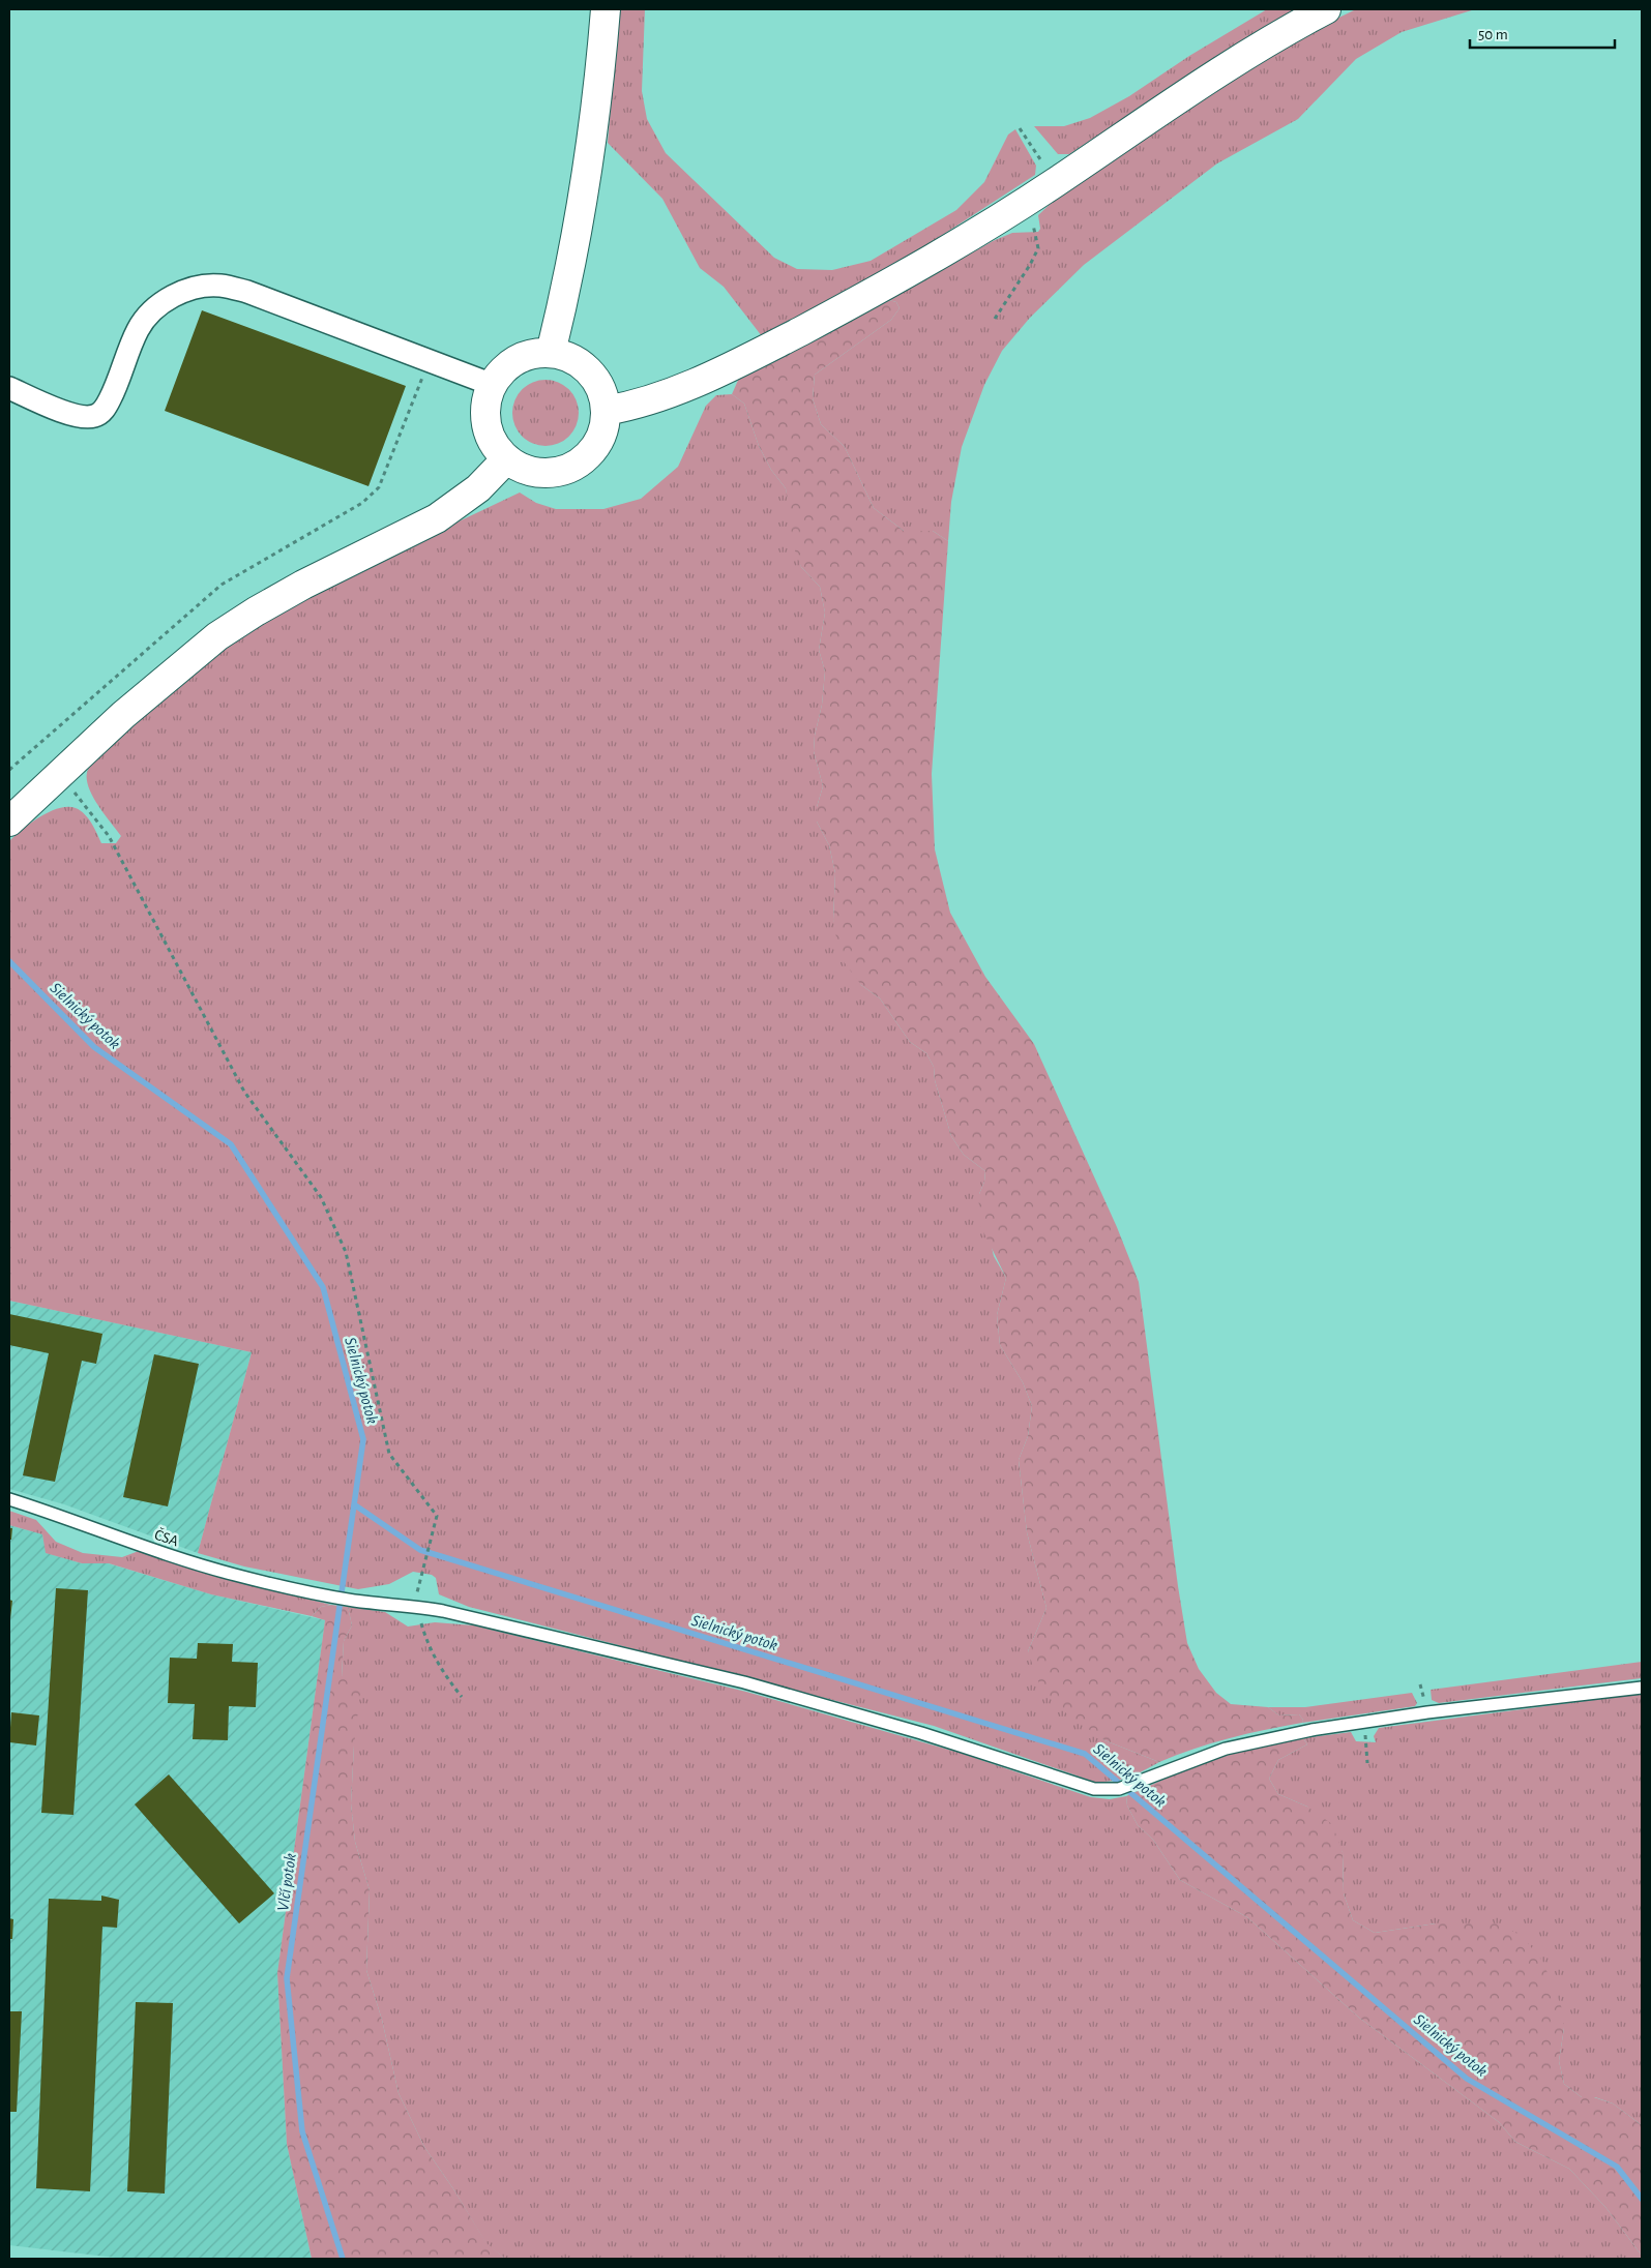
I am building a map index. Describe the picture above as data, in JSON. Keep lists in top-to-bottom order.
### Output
{
  "streets": {
    "lane": ["ČSA"]
  },
  "water": ["Sielnický potok", "Vlčí potok"],
  "scale_bar": "50 m"
}
